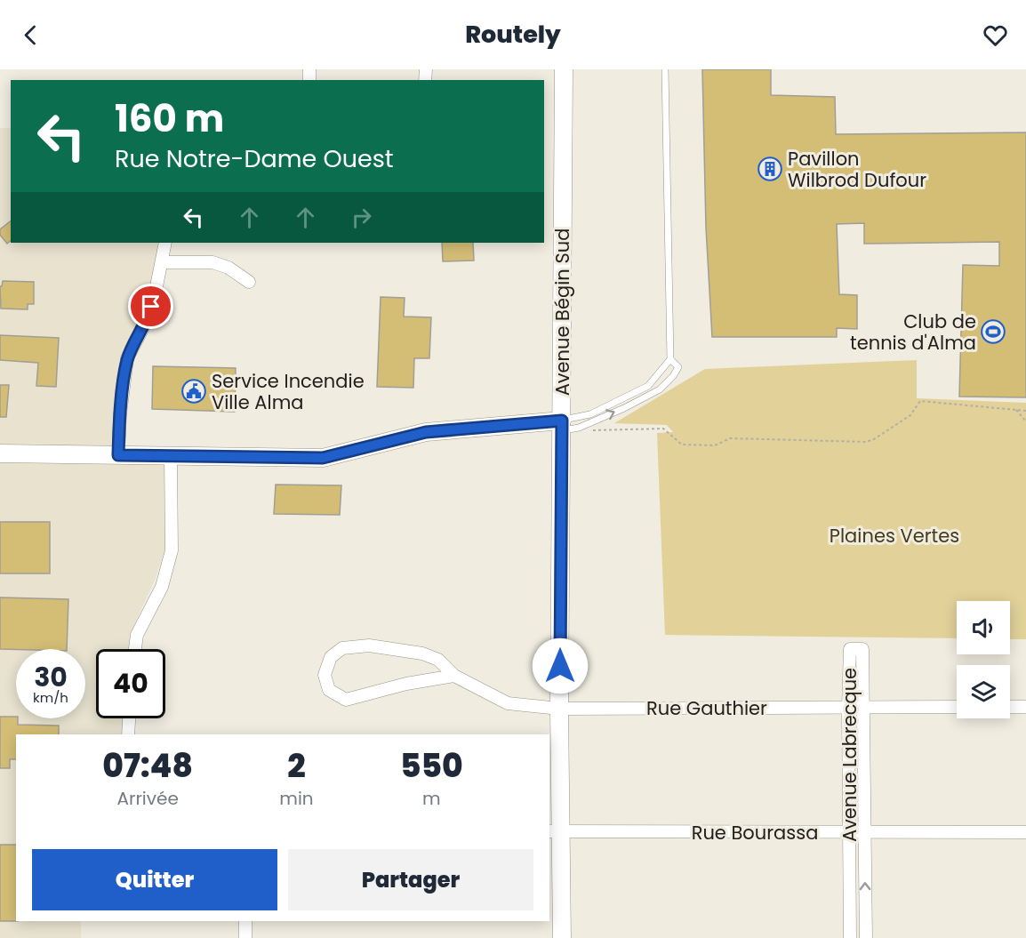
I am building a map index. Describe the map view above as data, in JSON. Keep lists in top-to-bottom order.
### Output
{
  "streets": {
    "street": [
      "Avenue Bégin Sud",
      "Rue Gauthier",
      "Avenue Labrecque",
      "Rue Bourassa"
    ]
  },
  "crossings": [
    ["Avenue Bégin Sud", "Rue Gauthier"],
    ["Avenue Bégin Sud", "Rue Bourassa"],
    ["Rue Gauthier", "Avenue Labrecque"],
    ["Avenue Labrecque", "Rue Bourassa"]
  ],
  "parks": ["Plaines Vertes"],
  "places": {
    "building": ["Pavillon Wilbrod Dufour"],
    "sports": ["Club de tennis d'Alma"],
    "public building": ["Service Incendie Ville Alma"]
  },
  "page": {
    "header": "Routely",
    "turn": ["160 m", "Rue Notre-Dame Ouest"],
    "speed": "30 km/h",
    "limit": "40",
    "eta": [
      "07:48",
      "Arrivée",
      "2",
      "min",
      "550",
      "m"
    ],
    "buttons": ["Quitter", "Partager"]
  }
}
